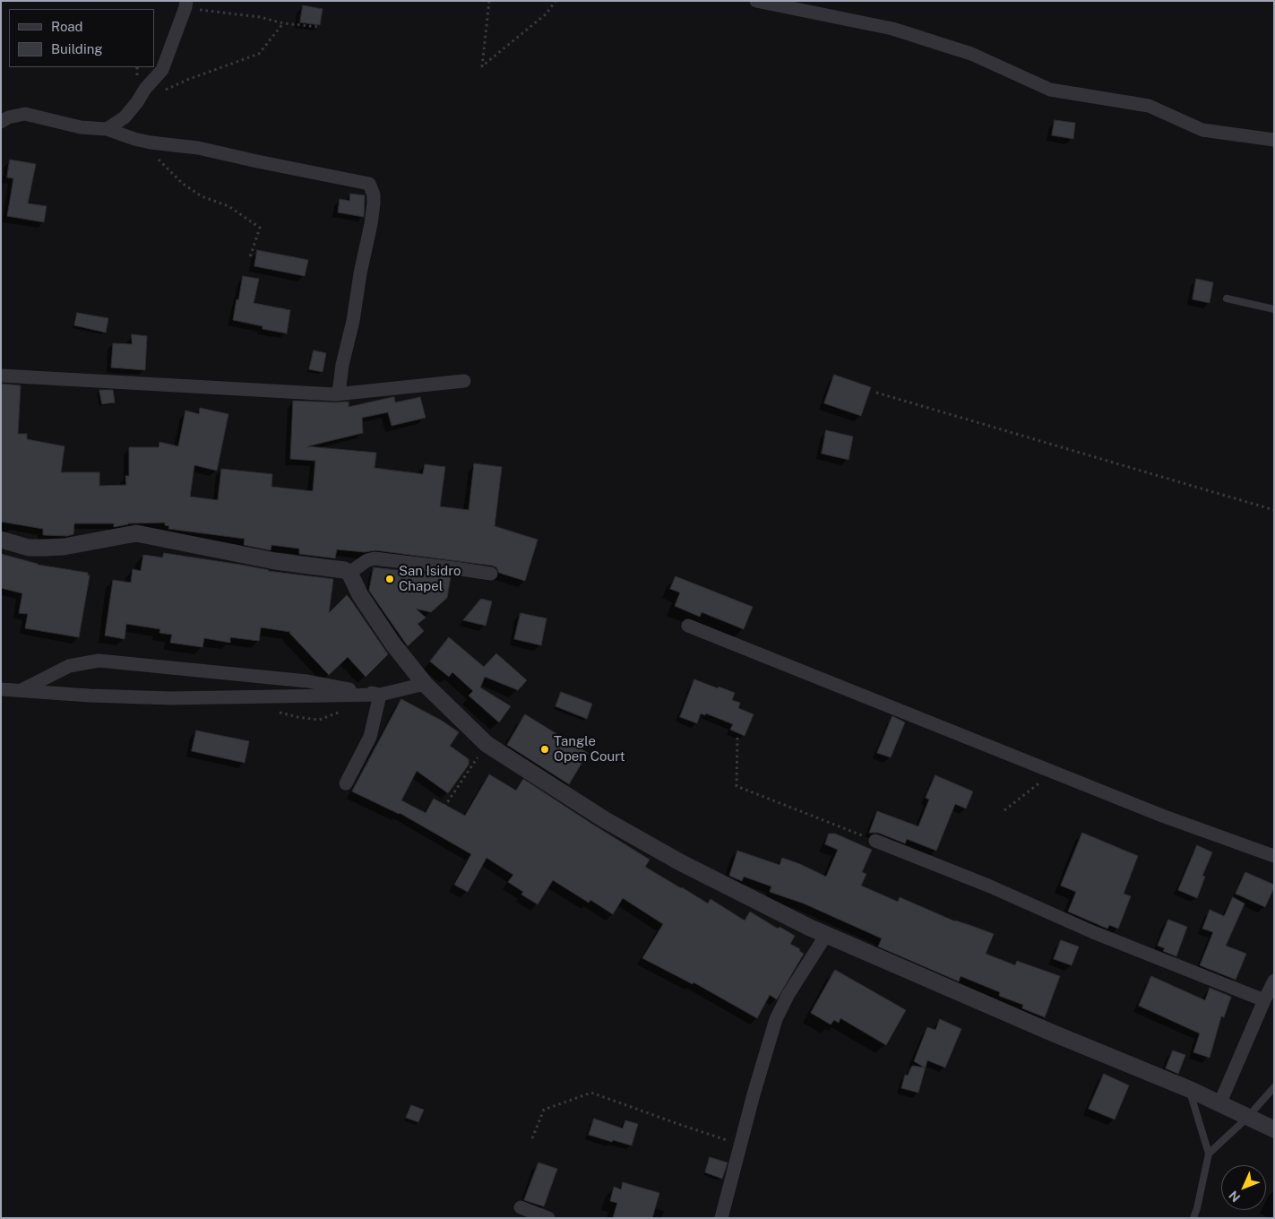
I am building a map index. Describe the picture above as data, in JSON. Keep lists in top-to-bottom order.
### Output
{
  "places": ["San Isidro Chapel", "Tangle Open Court"],
  "legend": ["Road", "Building"],
  "north": "bottom left"
}
